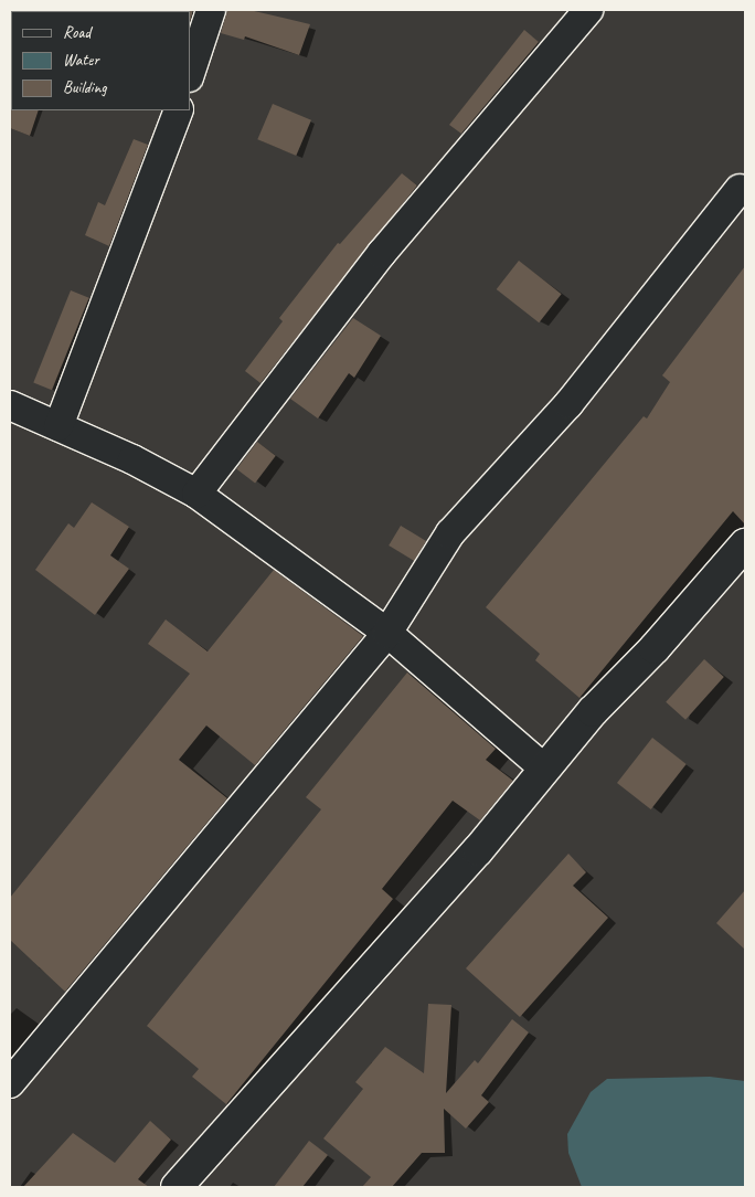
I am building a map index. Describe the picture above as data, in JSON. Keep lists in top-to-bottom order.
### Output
{
  "legend": ["Road", "Water", "Building"]
}
